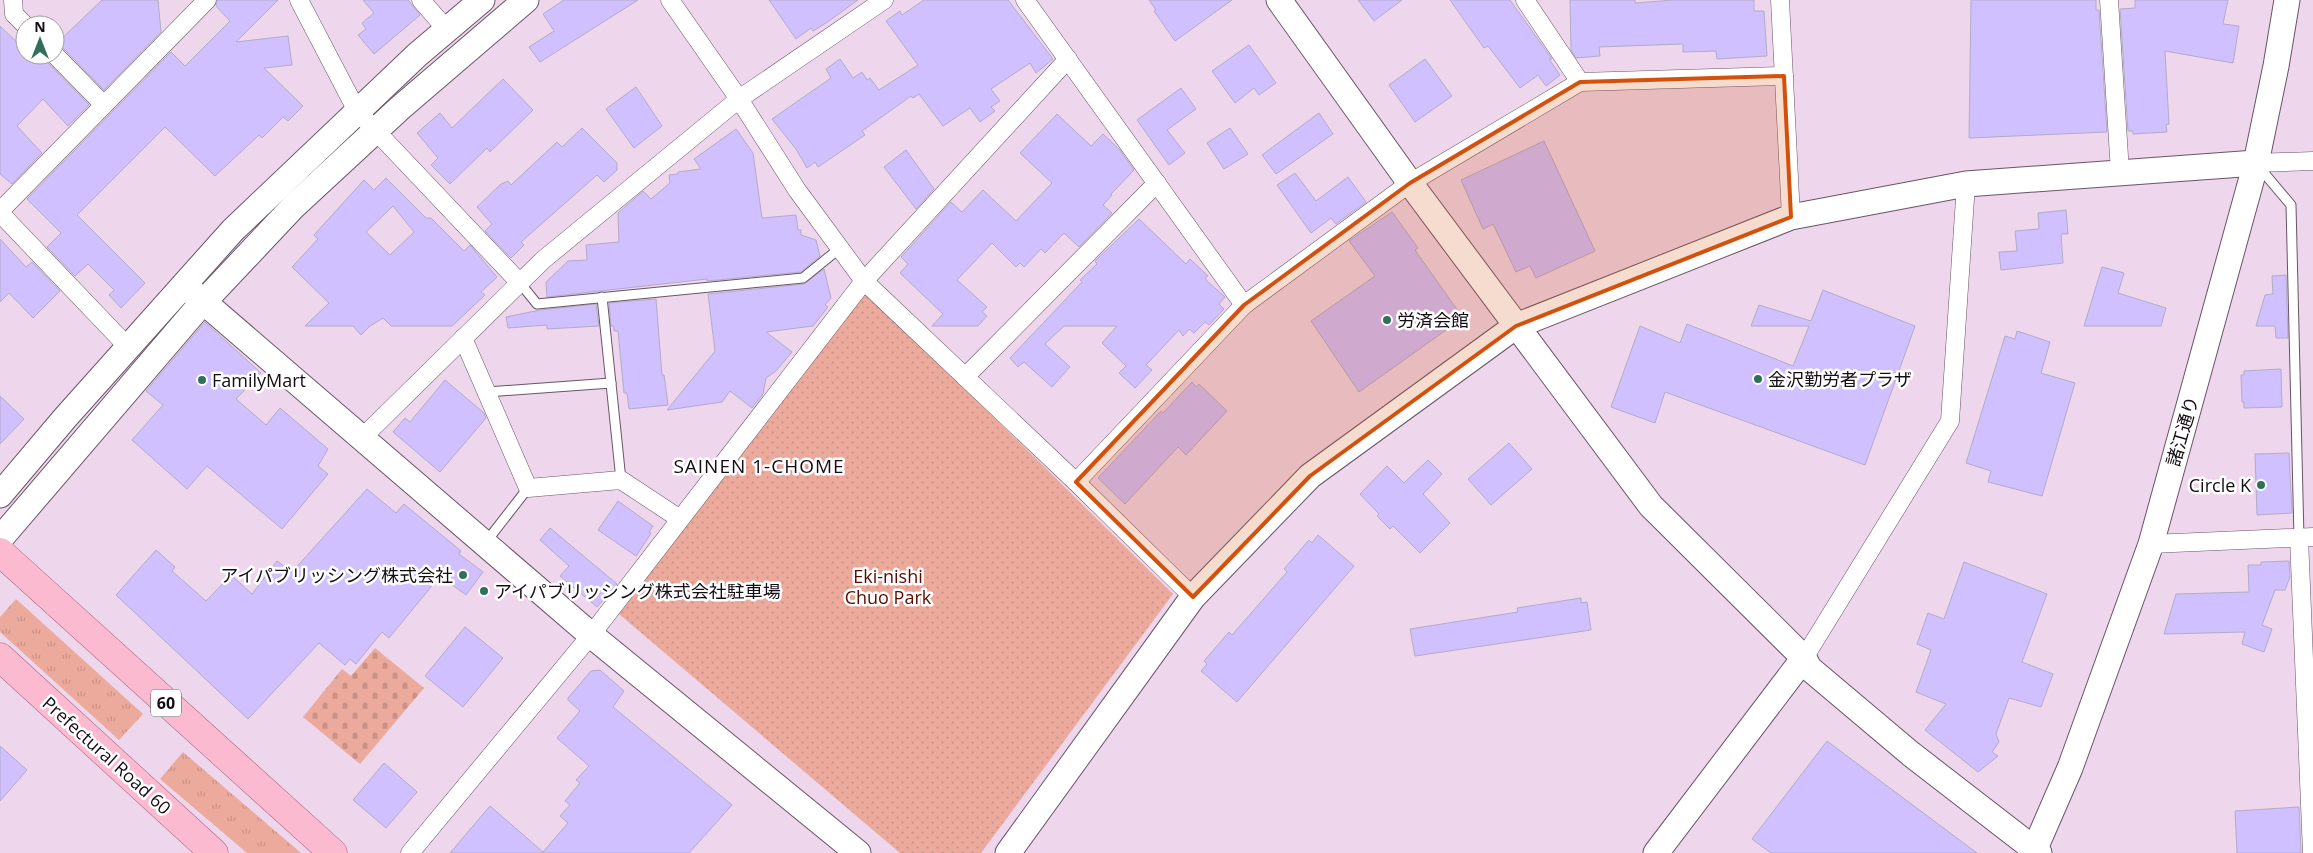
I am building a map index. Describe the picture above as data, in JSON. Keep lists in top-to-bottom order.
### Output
{
  "streets": {
    "main road": ["60", "Prefectural Road 60"],
    "street": ["諸江通り"]
  },
  "districts": ["SAINEN 1-CHOME"],
  "parks": ["Eki-nishi Chuo Park"],
  "places": [
    "労済会館",
    "金沢勤労者プラザ",
    "FamilyMart",
    "Circle K",
    "アイパブリッシング株式会社",
    "アイパブリッシング株式会社駐車場"
  ],
  "north": "top"
}
